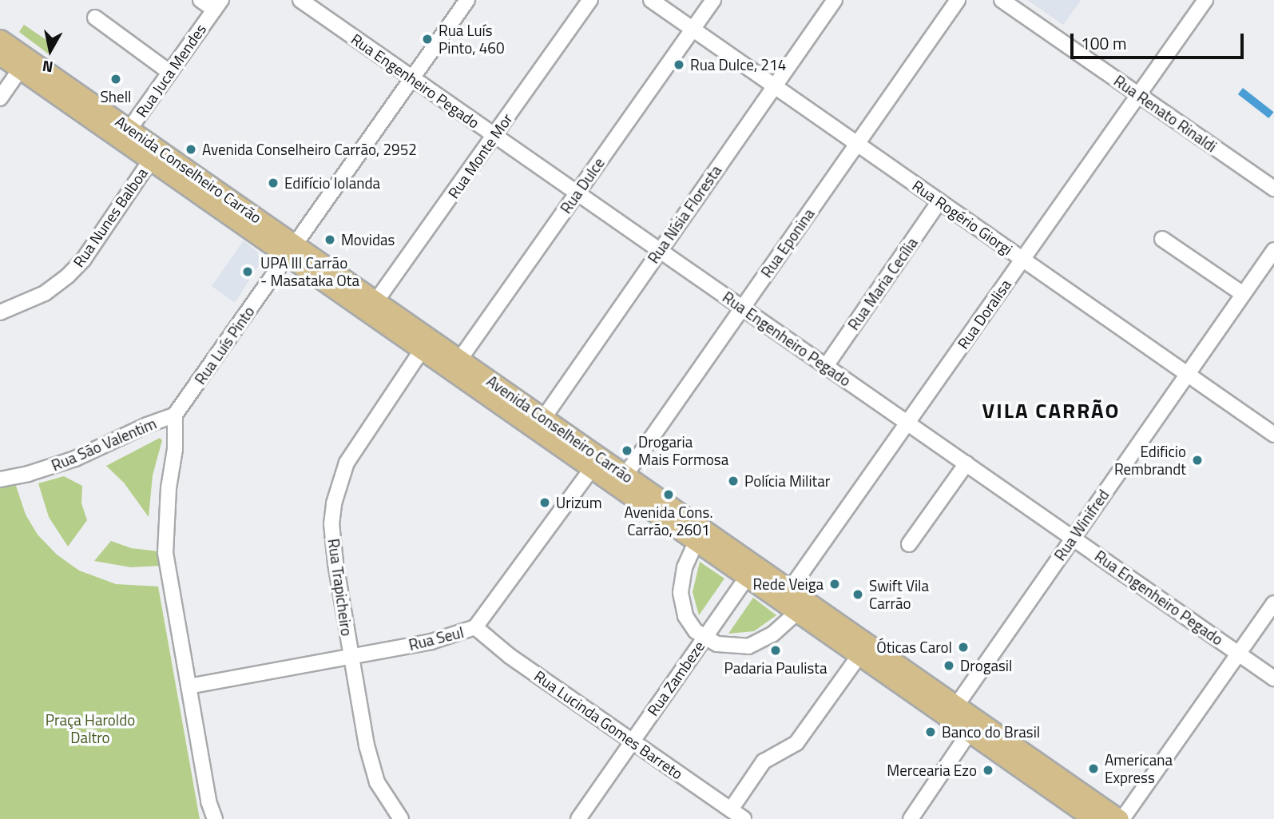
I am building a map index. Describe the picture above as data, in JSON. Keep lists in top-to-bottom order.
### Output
{
  "streets": {
    "main road": ["Avenida Conselheiro Carrão"],
    "street": [
      "Rua Juca Mendes",
      "Rua Engenheiro Pegado",
      "Rua Renato Rinaldi",
      "Rua Monte Mor",
      "Rua Dulce",
      "Rua Nísia Floresta",
      "Rua Nunes Balboa",
      "Rua Rogério Giorgi",
      "Rua Eponina",
      "Rua Maria Cecília",
      "Rua Doralisa",
      "Rua Luís Pinto",
      "Rua São Valentim",
      "Rua Winifred",
      "Rua Trapicheiro",
      "Rua Seul",
      "Rua Zambeze",
      "Rua Lucinda Gomes Barreto"
    ]
  },
  "crossings": [
    ["Rua Juca Mendes", "Avenida Conselheiro Carrão"],
    ["Rua Engenheiro Pegado", "Rua Monte Mor"],
    ["Rua Engenheiro Pegado", "Rua Dulce"],
    ["Rua Engenheiro Pegado", "Rua Nísia Floresta"],
    ["Rua Engenheiro Pegado", "Rua Eponina"],
    ["Rua Engenheiro Pegado", "Rua Maria Cecília"],
    ["Rua Engenheiro Pegado", "Rua Doralisa"],
    ["Rua Engenheiro Pegado", "Rua Luís Pinto"],
    ["Rua Engenheiro Pegado", "Rua Winifred"],
    ["Rua Renato Rinaldi", "Rua Doralisa"],
    ["Rua Monte Mor", "Avenida Conselheiro Carrão"],
    ["Avenida Conselheiro Carrão", "Rua Dulce"],
    ["Avenida Conselheiro Carrão", "Rua Nísia Floresta"],
    ["Avenida Conselheiro Carrão", "Rua Nunes Balboa"],
    ["Avenida Conselheiro Carrão", "Rua Eponina"],
    ["Avenida Conselheiro Carrão", "Rua Doralisa"],
    ["Avenida Conselheiro Carrão", "Rua Luís Pinto"],
    ["Avenida Conselheiro Carrão", "Rua Winifred"],
    ["Avenida Conselheiro Carrão", "Rua Trapicheiro"],
    ["Avenida Conselheiro Carrão", "Rua Seul"],
    ["Avenida Conselheiro Carrão", "Rua Zambeze"],
    ["Rua Dulce", "Rua Rogério Giorgi"],
    ["Rua Nísia Floresta", "Rua Rogério Giorgi"],
    ["Rua Rogério Giorgi", "Rua Eponina"],
    ["Rua Rogério Giorgi", "Rua Maria Cecília"],
    ["Rua Rogério Giorgi", "Rua Doralisa"],
    ["Rua Rogério Giorgi", "Rua Winifred"],
    ["Rua Luís Pinto", "Rua São Valentim"],
    ["Rua Trapicheiro", "Rua Seul"],
    ["Rua Seul", "Rua Lucinda Gomes Barreto"],
    ["Rua Zambeze", "Rua Lucinda Gomes Barreto"]
  ],
  "districts": ["VILA CARRÃO"],
  "parks": ["Praça Haroldo Daltro"],
  "places": [
    "Rua Luís Pinto, 460",
    "Rua Dulce, 214",
    "Shell",
    "Avenida Conselheiro Carrão, 2952",
    "Edifício Iolanda",
    "Movidas",
    "UPA III Carrão - Masataka Ota",
    "Drogaria Mais Formosa",
    "Edificio Rembrandt",
    "Polícia Militar",
    "Avenida Cons. Carrão, 2601",
    "Urizum",
    "Rede Veiga",
    "Swift Vila Carrão",
    "Óticas Carol",
    "Padaria Paulista",
    "Drogasil",
    "Banco do Brasil",
    "Americana Express",
    "Mercearia Ezo"
  ],
  "scale_bar": "100 m",
  "north": "bottom"
}
